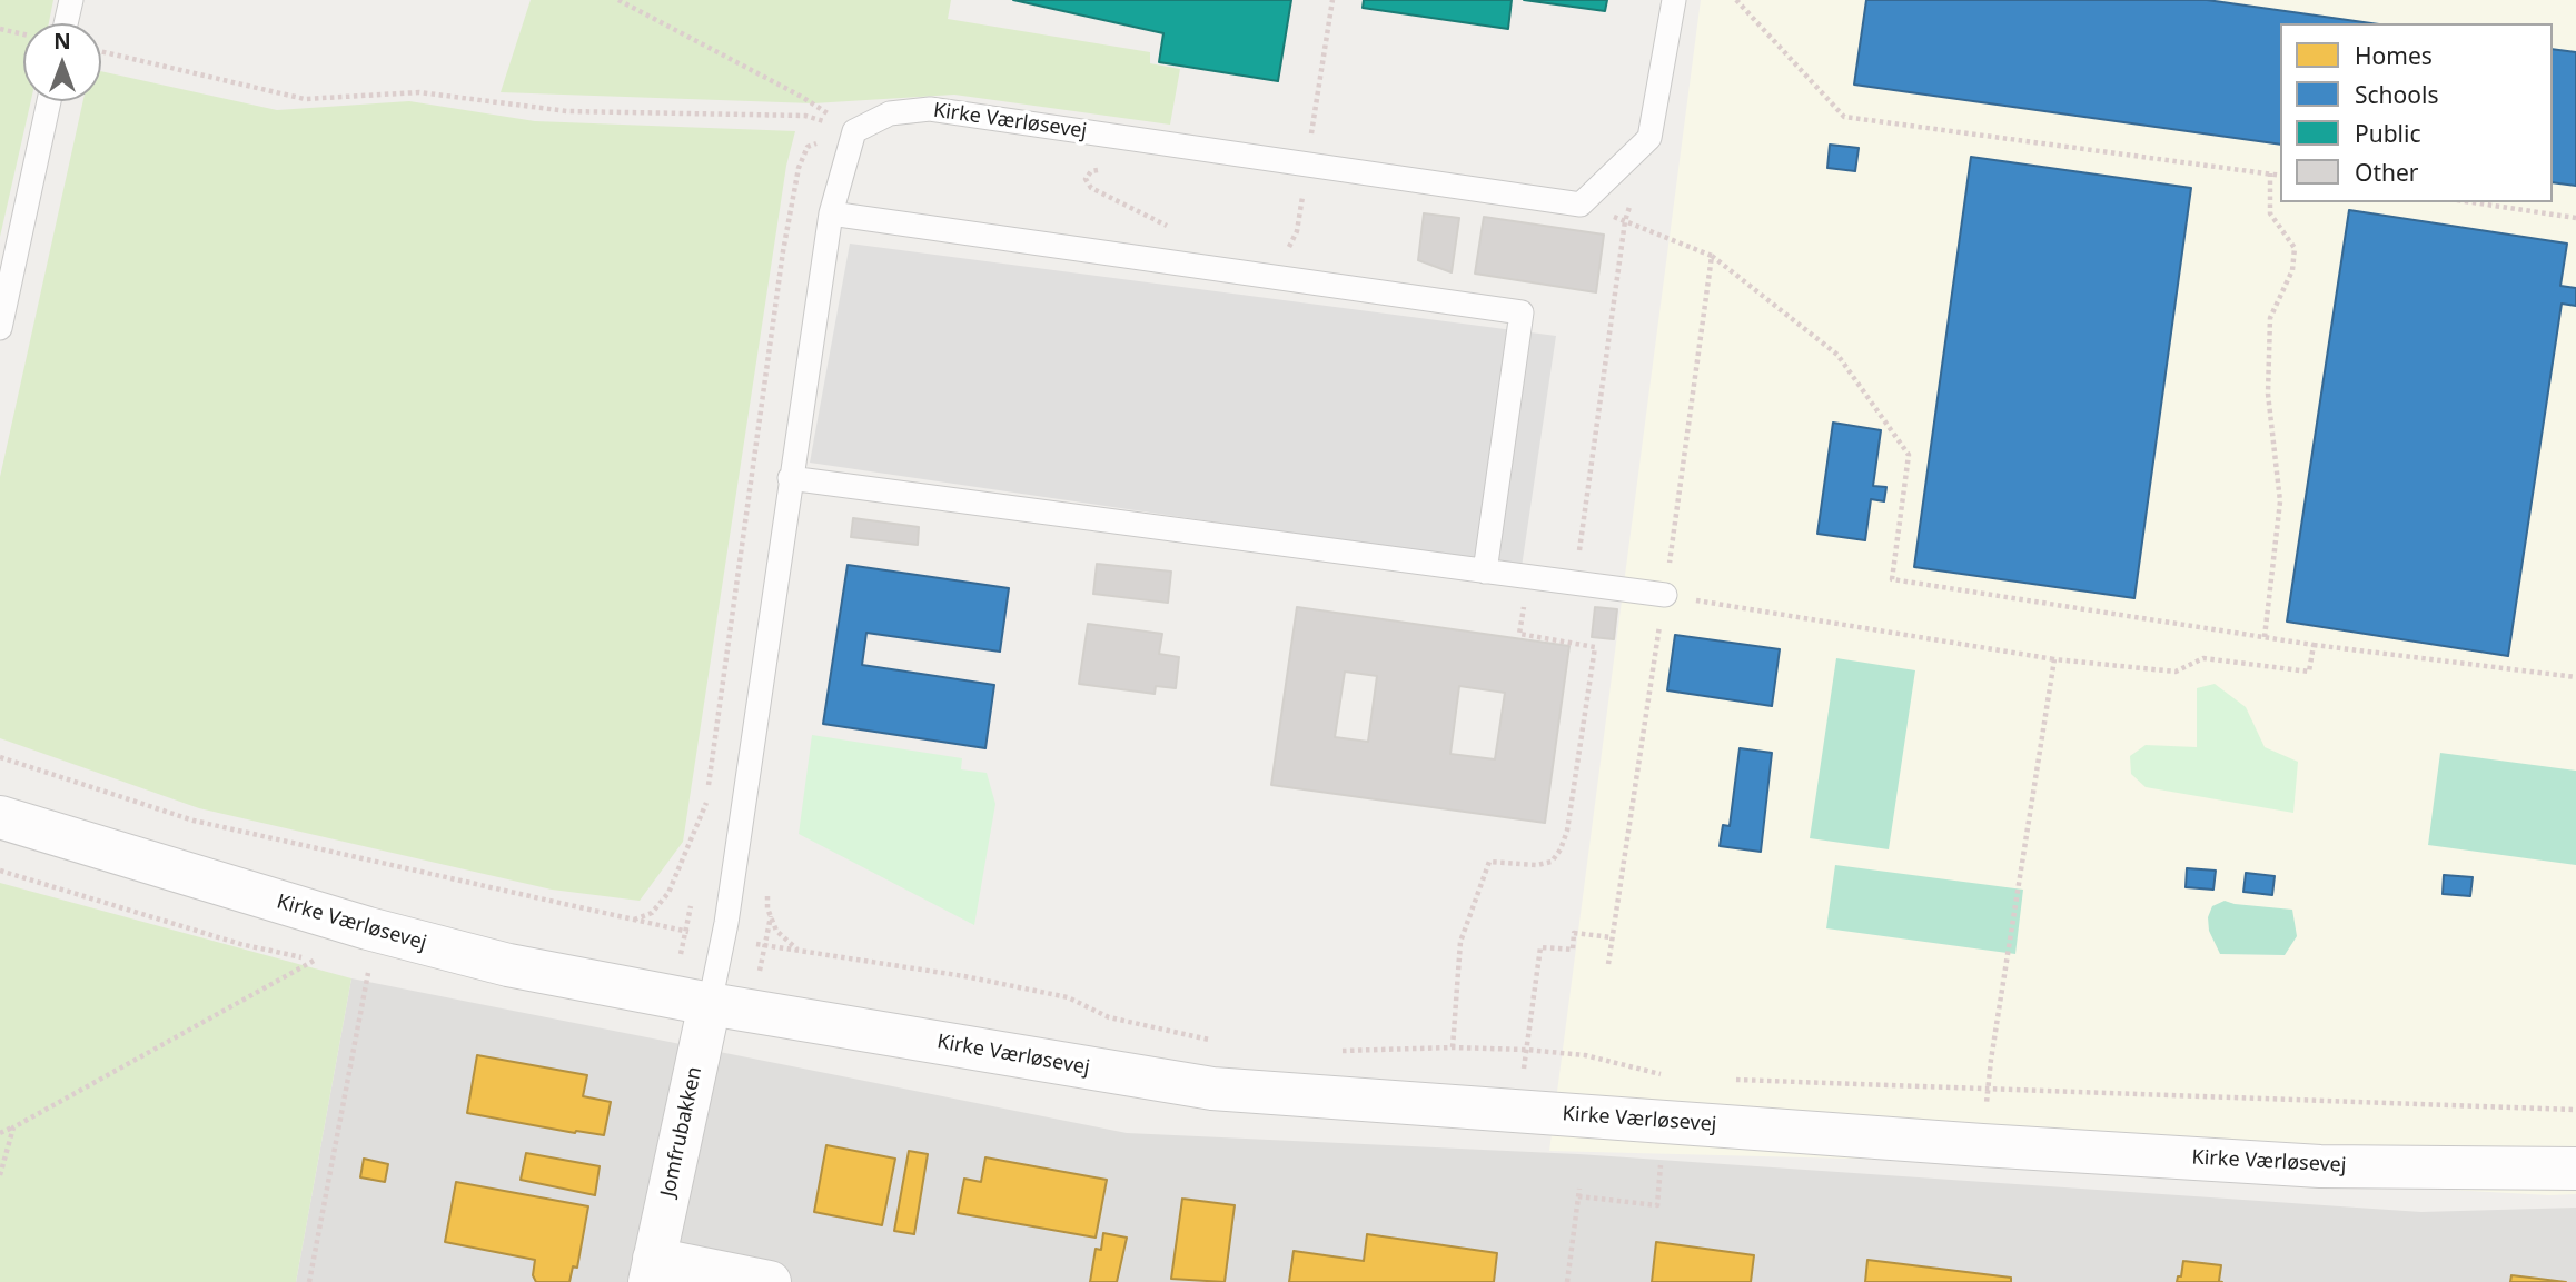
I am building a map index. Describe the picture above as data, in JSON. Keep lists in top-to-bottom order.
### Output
{
  "streets": {
    "street": ["Kirke Værløsevej", "Jomfrubakken"]
  },
  "crossings": [
    ["Kirke Værløsevej", "Jomfrubakken"]
  ],
  "legend": [
    "Homes",
    "Schools",
    "Public",
    "Other"
  ],
  "north": "top"
}
